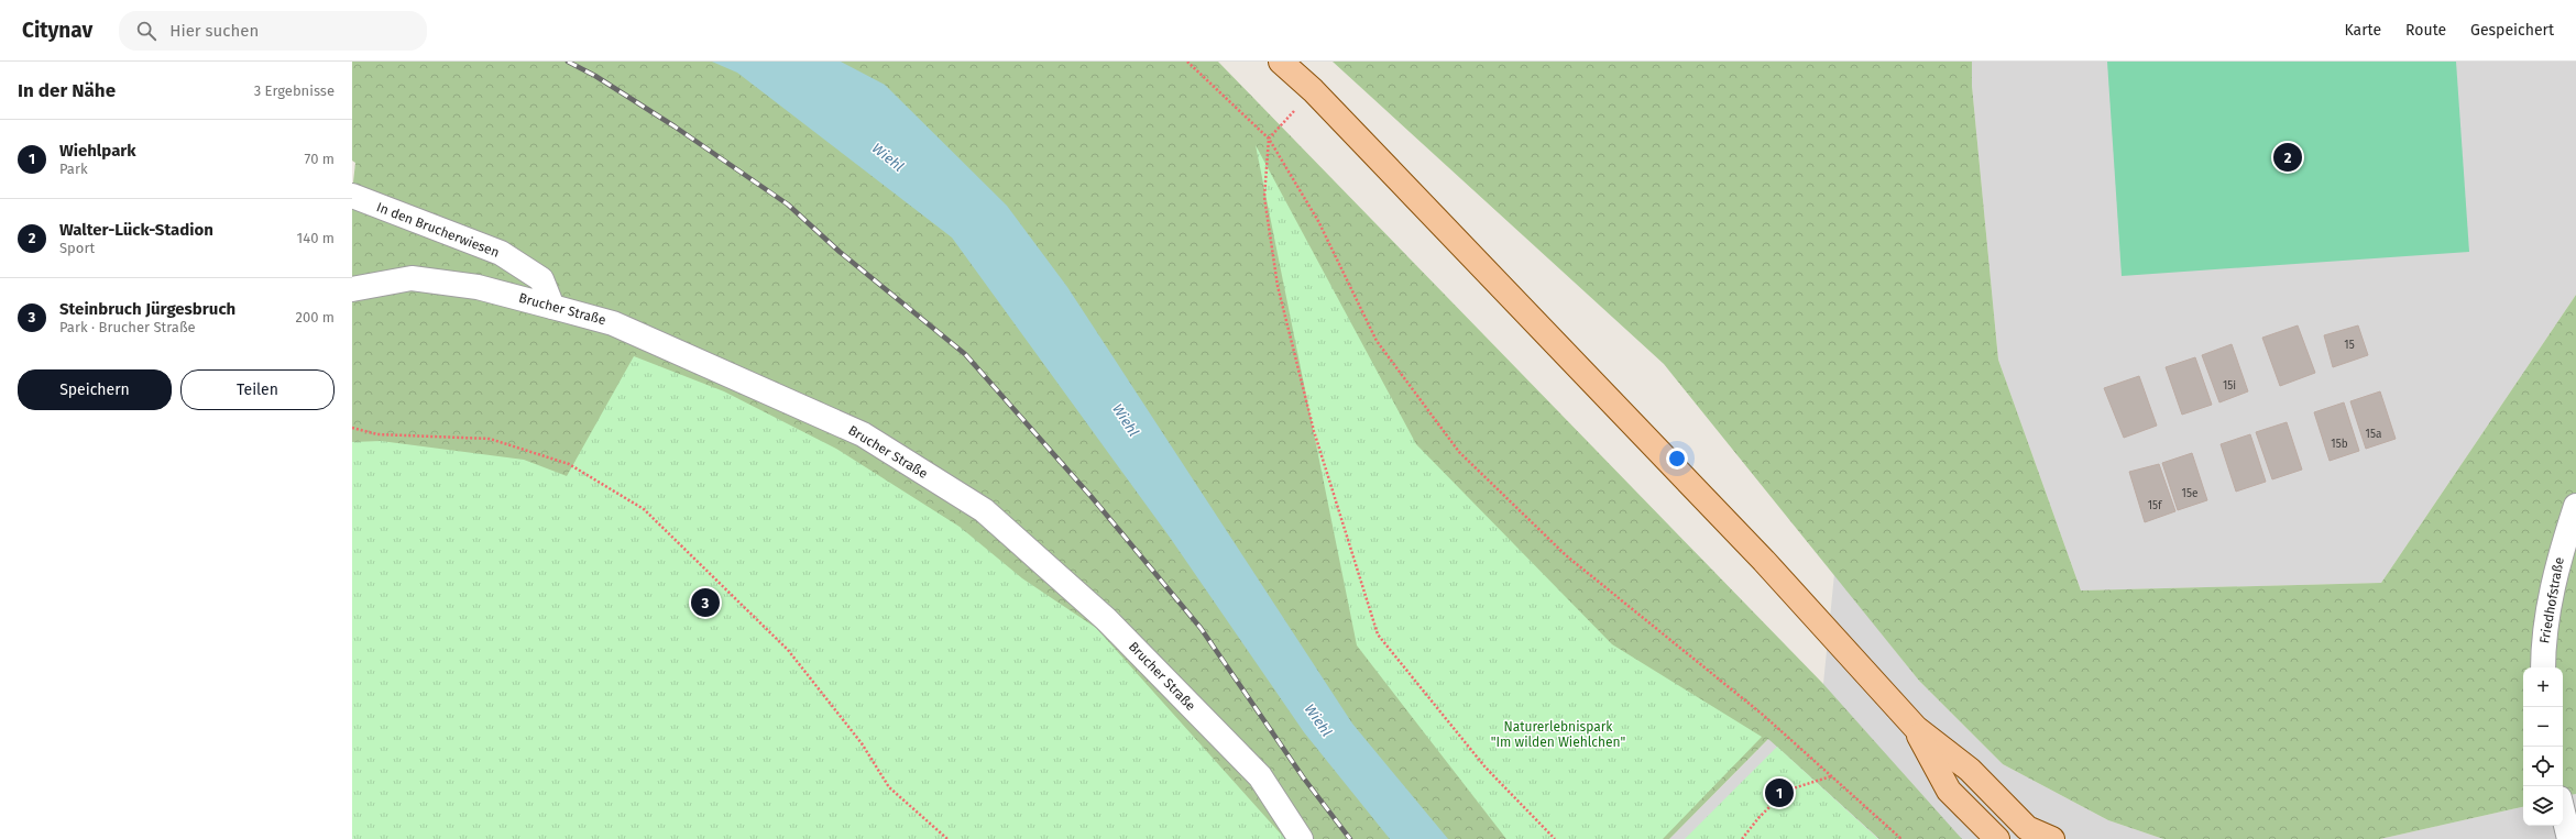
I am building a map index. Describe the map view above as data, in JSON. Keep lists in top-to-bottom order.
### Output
{
  "streets": {
    "street": ["In den Brucherwiesen", "Brucher Straße", "Friedhofstraße"]
  },
  "crossings": [
    ["In den Brucherwiesen", "Brucher Straße"]
  ],
  "water": ["Wiehl"],
  "parks": ["Naturerlebnispark \"Im wilden Wiehlchen\""],
  "house_numbers": [
    "15",
    "15i",
    "15a",
    "15b",
    "15e",
    "15f"
  ],
  "page": {
    "header": "Citynav",
    "search": "Hier suchen",
    "nav": ["Karte", "Route", "Gespeichert"],
    "heading": ["In der Nähe", "3 Ergebnisse"],
    "list": [
      {
        "mark": "1",
        "name": "Wiehlpark",
        "note": "Park",
        "value": "70 m"
      },
      {
        "mark": "2",
        "name": "Walter-Lück-Stadion",
        "note": "Sport",
        "value": "140 m"
      },
      {
        "mark": "3",
        "name": "Steinbruch Jürgesbruch",
        "note": "Park · Brucher Straße",
        "value": "200 m"
      }
    ],
    "pins": ["2", "3", "1"],
    "buttons": ["Speichern", "Teilen"],
    "map_buttons": ["+", "−"]
  }
}
